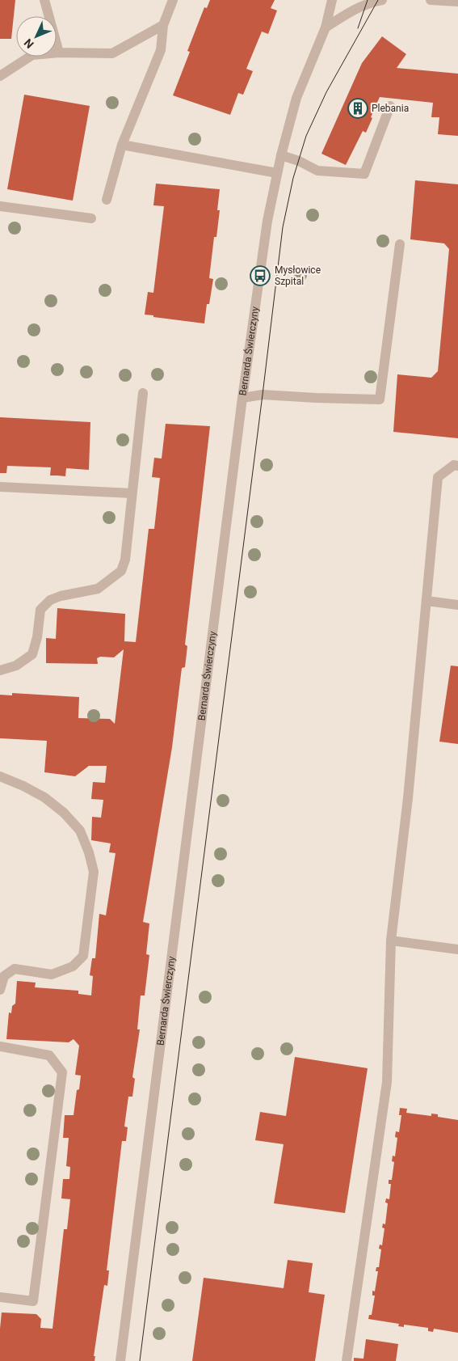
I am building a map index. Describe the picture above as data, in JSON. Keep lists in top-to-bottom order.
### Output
{
  "streets": {
    "street": ["Bernarda Świerczyny"]
  },
  "places": {
    "building": ["Plebania"],
    "bus stop": ["Mysłowice Szpital"]
  },
  "north": "bottom left"
}
